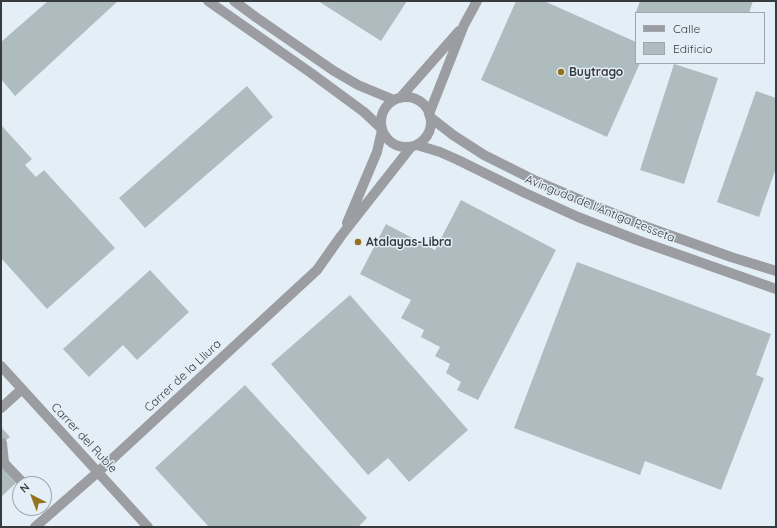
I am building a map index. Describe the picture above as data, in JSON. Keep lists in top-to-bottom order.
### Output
{
  "streets": {
    "street": ["Avinguda de l'Antiga Pesseta", "Carrer de la Lliura", "Carrer del Ruble"]
  },
  "crossings": [
    ["Avinguda de l'Antiga Pesseta", "Carrer de la Lliura"],
    ["Carrer de la Lliura", "Carrer del Ruble"]
  ],
  "places": ["Buytrago", "Atalayas-Libra"],
  "legend": ["Calle", "Edificio"],
  "north": "top left"
}
